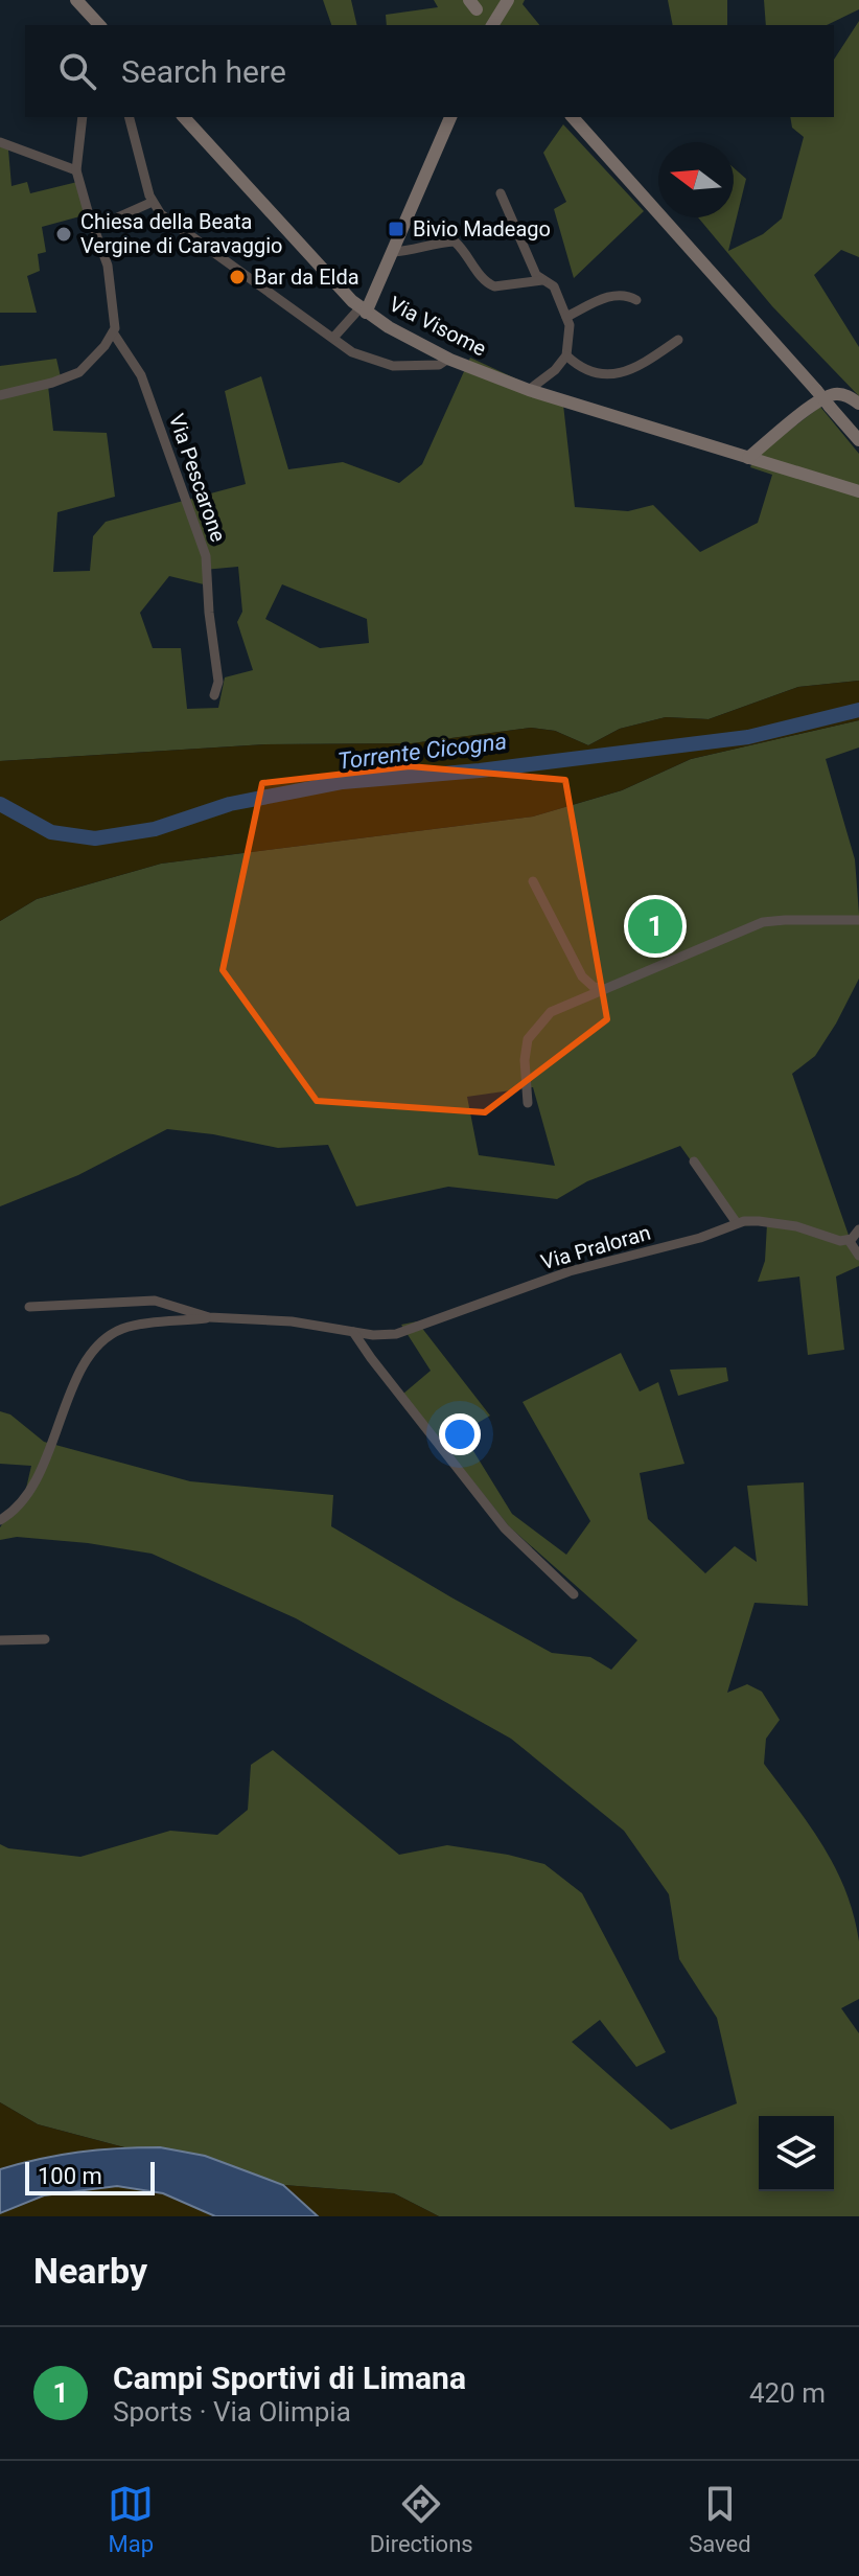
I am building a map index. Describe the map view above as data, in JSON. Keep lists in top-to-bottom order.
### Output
{
  "streets": {
    "street": ["Via Visome", "Via Pescarone", "Via Praloran"]
  },
  "water": ["Torrente Cicogna"],
  "places": {
    "transit": ["Bivio Madeago"],
    "other": ["Chiesa della Beata Vergine di Caravaggio", "Bar da Elda"]
  },
  "scale_bar": "100 m",
  "north": "left",
  "page": {
    "search": "Search here",
    "pins": "1",
    "scale": "100 m",
    "heading": "Nearby",
    "list": [
      {
        "mark": "1",
        "name": "Campi Sportivi di Limana",
        "note": "Sports · Via Olimpia",
        "value": "420 m"
      }
    ],
    "nav": ["Map", "Directions", "Saved"]
  }
}
